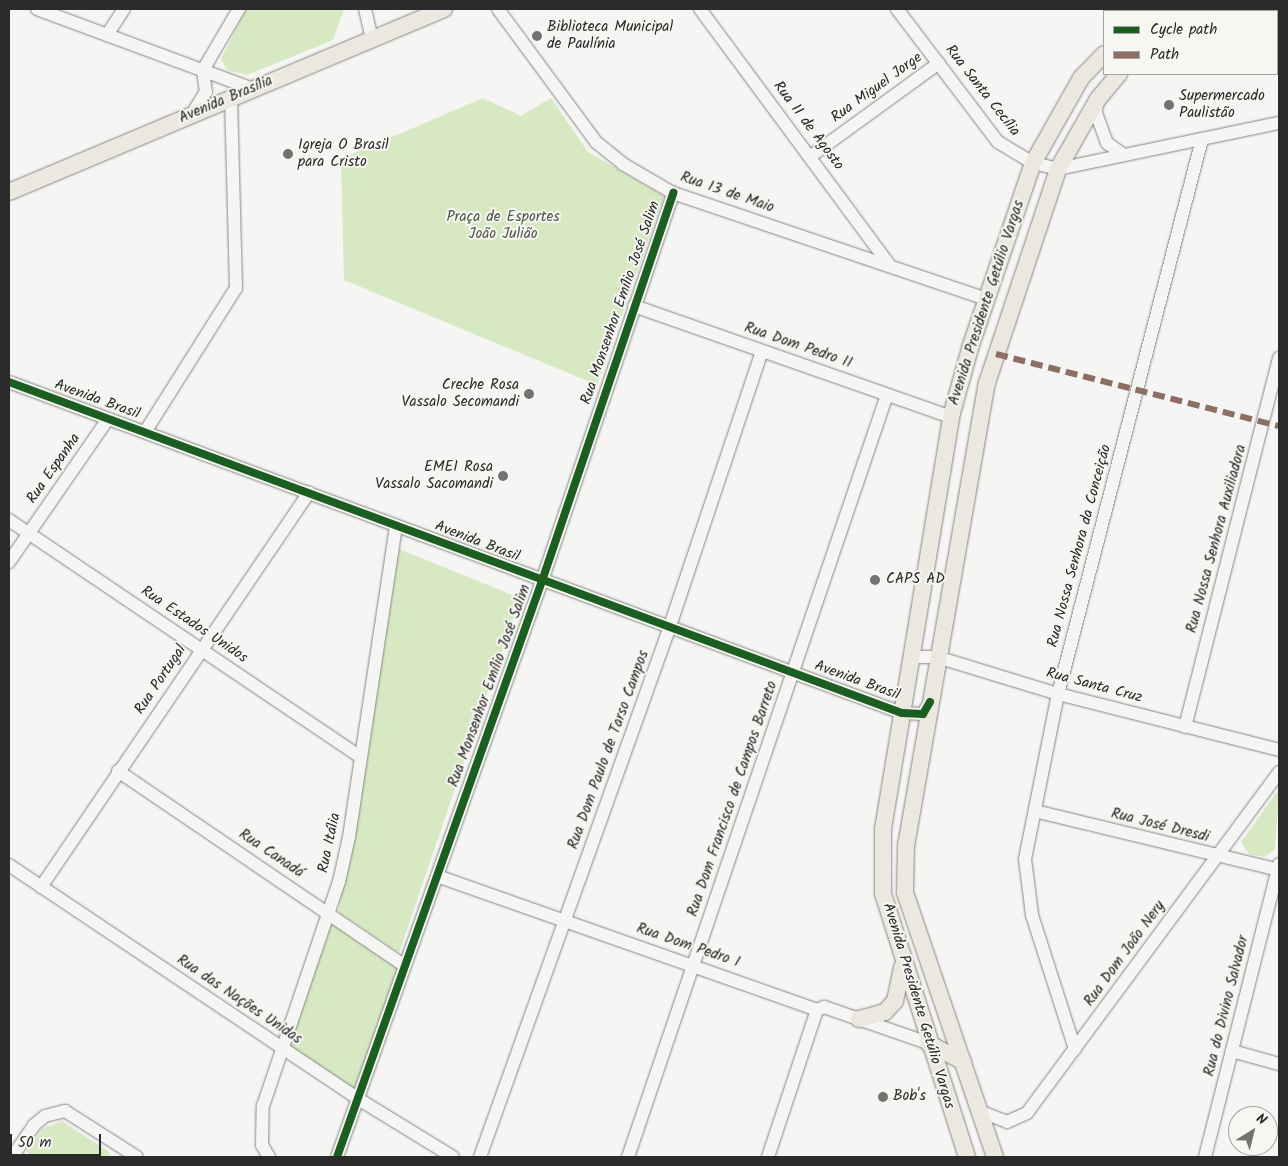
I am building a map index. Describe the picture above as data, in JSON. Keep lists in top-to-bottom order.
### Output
{
  "streets": {
    "main road": ["Avenida Brasília", "Avenida Presidente Getúlio Vargas"],
    "street": [
      "Rua Miguel Jorge",
      "Rua Santa Cecília",
      "Rua 11 de Agosto",
      "Rua 13 de Maio",
      "Rua Monsenhor Emílio José Salim",
      "Rua Dom Pedro II",
      "Avenida Brasil",
      "Rua Espanha",
      "Rua Nossa Senhora Auxiliadora",
      "Rua Nossa Senhora da Conceição",
      "Rua Estados Unidos",
      "Rua Portugal",
      "Rua Santa Cruz",
      "Rua Dom Paulo de Tarso Campos",
      "Rua Dom Francisco de Campos Barreto",
      "Rua José Dresdi",
      "Rua Itália",
      "Rua Canadá",
      "Rua Dom Pedro I",
      "Rua Dom João Nery",
      "Rua das Nações Unidas",
      "Rua do Divino Salvador"
    ]
  },
  "crossings": [
    ["Rua Miguel Jorge", "Rua Santa Cecília"],
    ["Rua Miguel Jorge", "Rua 11 de Agosto"],
    ["Rua Santa Cecília", "Avenida Presidente Getúlio Vargas"],
    ["Rua 11 de Agosto", "Rua 13 de Maio"],
    ["Rua 13 de Maio", "Rua Monsenhor Emílio José Salim"],
    ["Rua 13 de Maio", "Avenida Presidente Getúlio Vargas"],
    ["Rua Monsenhor Emílio José Salim", "Rua Dom Pedro II"],
    ["Rua Monsenhor Emílio José Salim", "Avenida Brasil"],
    ["Rua Monsenhor Emílio José Salim", "Rua Canadá"],
    ["Rua Monsenhor Emílio José Salim", "Rua Dom Pedro I"],
    ["Rua Monsenhor Emílio José Salim", "Rua das Nações Unidas"],
    ["Avenida Presidente Getúlio Vargas", "Rua Dom Pedro II"],
    ["Avenida Presidente Getúlio Vargas", "Avenida Brasil"],
    ["Avenida Presidente Getúlio Vargas", "Rua Santa Cruz"],
    ["Avenida Presidente Getúlio Vargas", "Rua Dom Pedro I"],
    ["Avenida Presidente Getúlio Vargas", "Rua Dom João Nery"],
    ["Rua Dom Pedro II", "Rua Dom Paulo de Tarso Campos"],
    ["Rua Dom Pedro II", "Rua Dom Francisco de Campos Barreto"],
    ["Avenida Brasil", "Rua Espanha"],
    ["Avenida Brasil", "Rua Portugal"],
    ["Avenida Brasil", "Rua Dom Paulo de Tarso Campos"],
    ["Avenida Brasil", "Rua Dom Francisco de Campos Barreto"],
    ["Avenida Brasil", "Rua Itália"],
    ["Rua Espanha", "Rua Estados Unidos"],
    ["Rua Nossa Senhora Auxiliadora", "Rua Santa Cruz"],
    ["Rua Nossa Senhora da Conceição", "Rua Santa Cruz"],
    ["Rua Nossa Senhora da Conceição", "Rua José Dresdi"],
    ["Rua Nossa Senhora da Conceição", "Rua Dom João Nery"],
    ["Rua Estados Unidos", "Rua Portugal"],
    ["Rua Estados Unidos", "Rua Itália"],
    ["Rua Portugal", "Rua Canadá"],
    ["Rua Portugal", "Rua das Nações Unidas"],
    ["Rua Dom Paulo de Tarso Campos", "Rua Dom Pedro I"],
    ["Rua Dom Francisco de Campos Barreto", "Rua Dom Pedro I"],
    ["Rua José Dresdi", "Rua Dom João Nery"],
    ["Rua José Dresdi", "Rua do Divino Salvador"],
    ["Rua Itália", "Rua Canadá"],
    ["Rua Itália", "Rua das Nações Unidas"]
  ],
  "parks": ["Praça de Esportes João Julião"],
  "places": [
    "Biblioteca Municipal de Paulínia",
    "Supermercado Paulistão",
    "Igreja O Brasil para Cristo",
    "Creche Rosa Vassalo Secomandi",
    "EMEI Rosa Vassalo Sacomandi",
    "CAPS AD",
    "Bob's"
  ],
  "legend": ["Cycle path", "Path"],
  "scale_bar": "50 m",
  "north": "top right"
}
